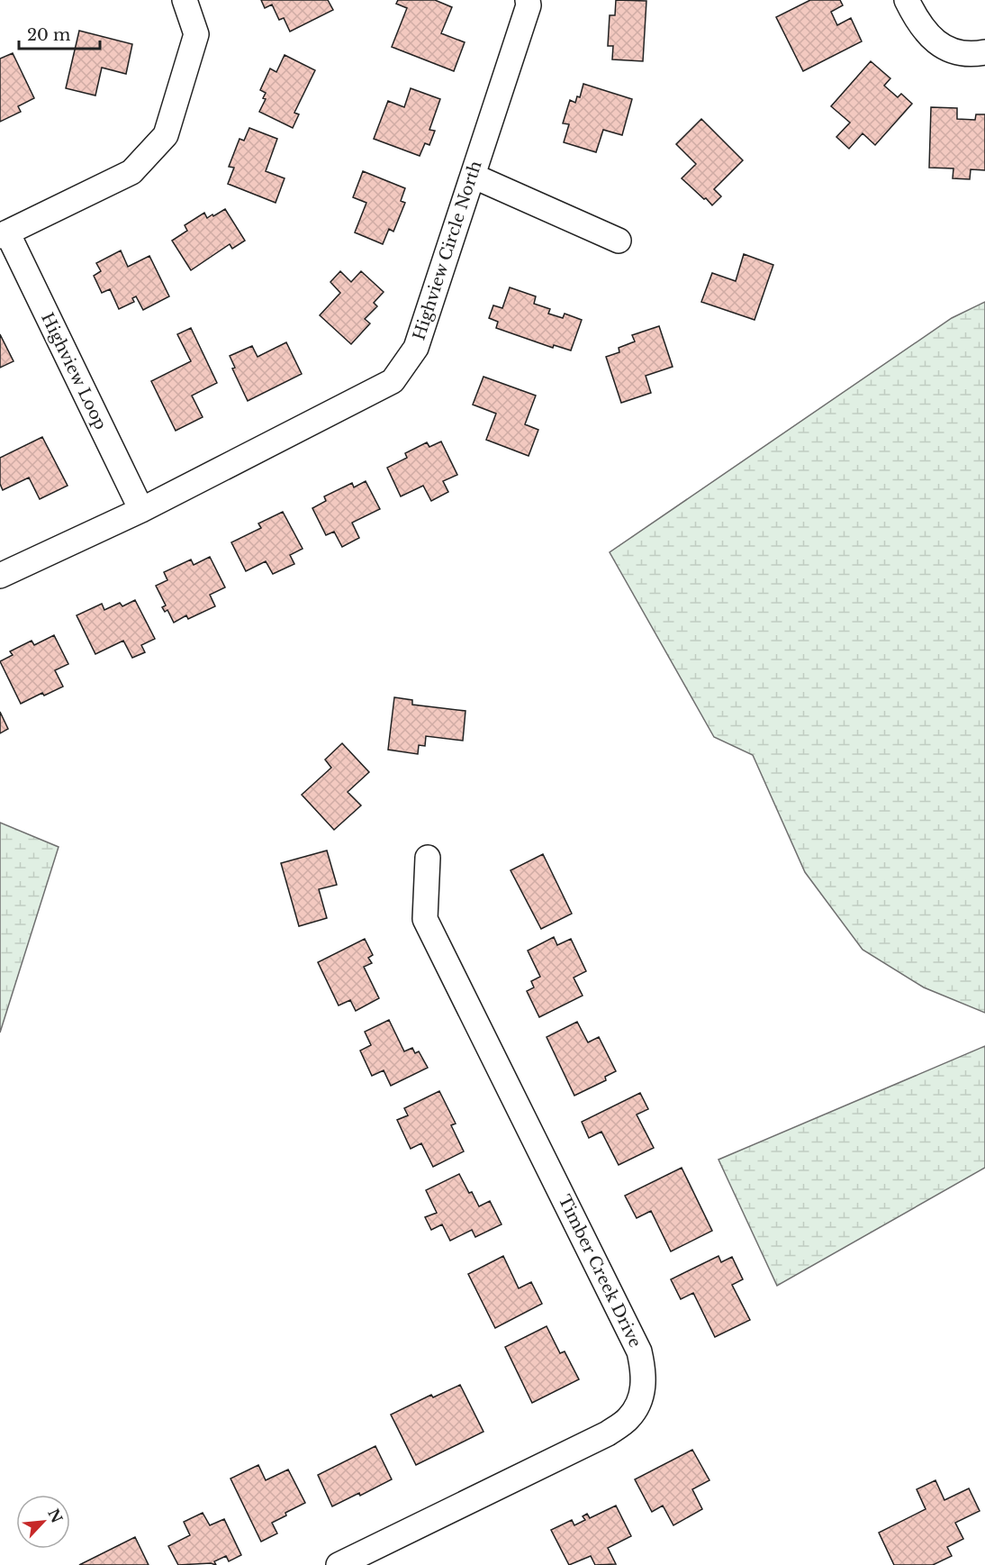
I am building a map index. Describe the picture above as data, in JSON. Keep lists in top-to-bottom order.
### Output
{
  "streets": {
    "street": ["Highview Circle North", "Highview Loop", "Timber Creek Drive"]
  },
  "crossings": [
    ["Highview Circle North", "Highview Loop"]
  ],
  "scale_bar": "20 m",
  "north": "top right"
}
